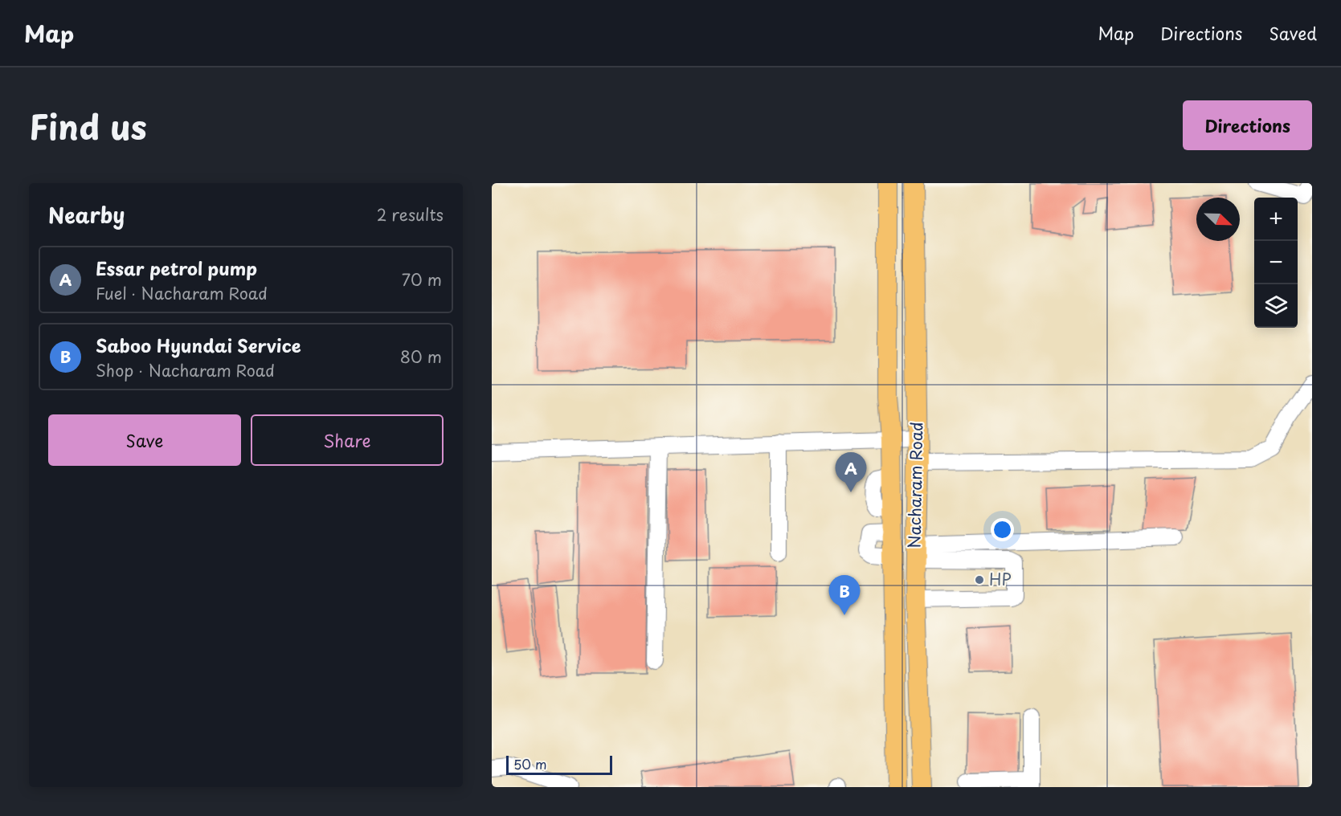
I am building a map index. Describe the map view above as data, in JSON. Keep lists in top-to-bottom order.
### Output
{
  "streets": {
    "main road": ["Nacharam Road"]
  },
  "places": ["HP"],
  "scale_bar": "50 m",
  "north": "bottom right",
  "page": {
    "header": "Map",
    "nav": ["Map", "Directions", "Saved"],
    "title": "Find us",
    "buttons": [
      "Directions",
      ["Save", "Share"]
    ],
    "heading": ["Nearby", "2 results"],
    "map_buttons": ["+", "−"],
    "list": [
      {
        "mark": "A",
        "name": "Essar petrol pump",
        "note": "Fuel · Nacharam Road",
        "value": "70 m"
      },
      {
        "mark": "B",
        "name": "Saboo Hyundai Service",
        "note": "Shop · Nacharam Road",
        "value": "80 m"
      }
    ],
    "pins": ["A", "B"],
    "scale": "50 m"
  }
}
